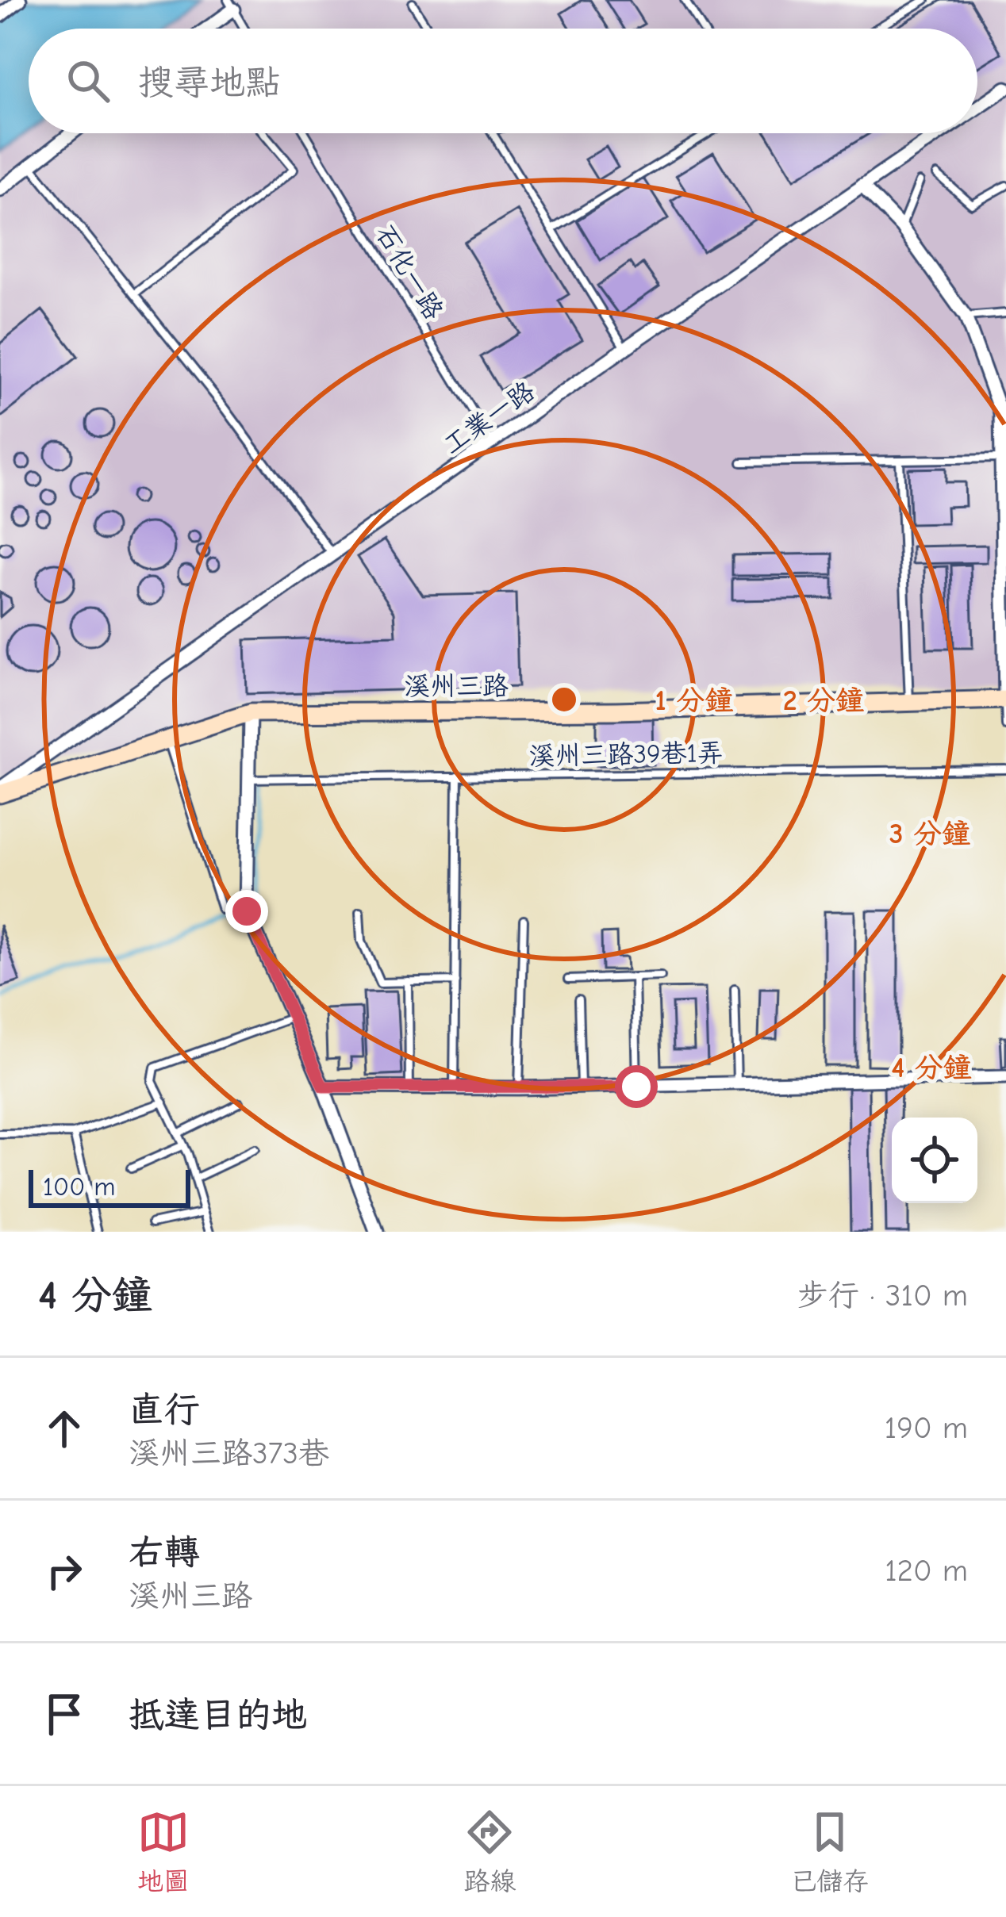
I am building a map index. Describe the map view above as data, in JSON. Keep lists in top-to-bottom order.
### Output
{
  "streets": {
    "street": ["工業一路", "溪州三路"],
    "lane": ["石化一路", "溪州三路39巷1弄"]
  },
  "crossings": [
    ["石化一路", "工業一路"],
    ["工業一路", "溪州三路"]
  ],
  "scale_bar": "100 m",
  "page": {
    "search": "搜尋地點",
    "scale": "100 m",
    "heading": ["4 分鐘", "步行 · 310 m"],
    "list": [
      ["直行", "溪州三路373巷", "190 m"],
      ["右轉", "溪州三路", "120 m"],
      "抵達目的地"
    ],
    "nav": ["地圖", "路線", "已儲存"]
  },
  "rings": [
    "1 分鐘",
    "2 分鐘",
    "3 分鐘",
    "4 分鐘"
  ]
}
